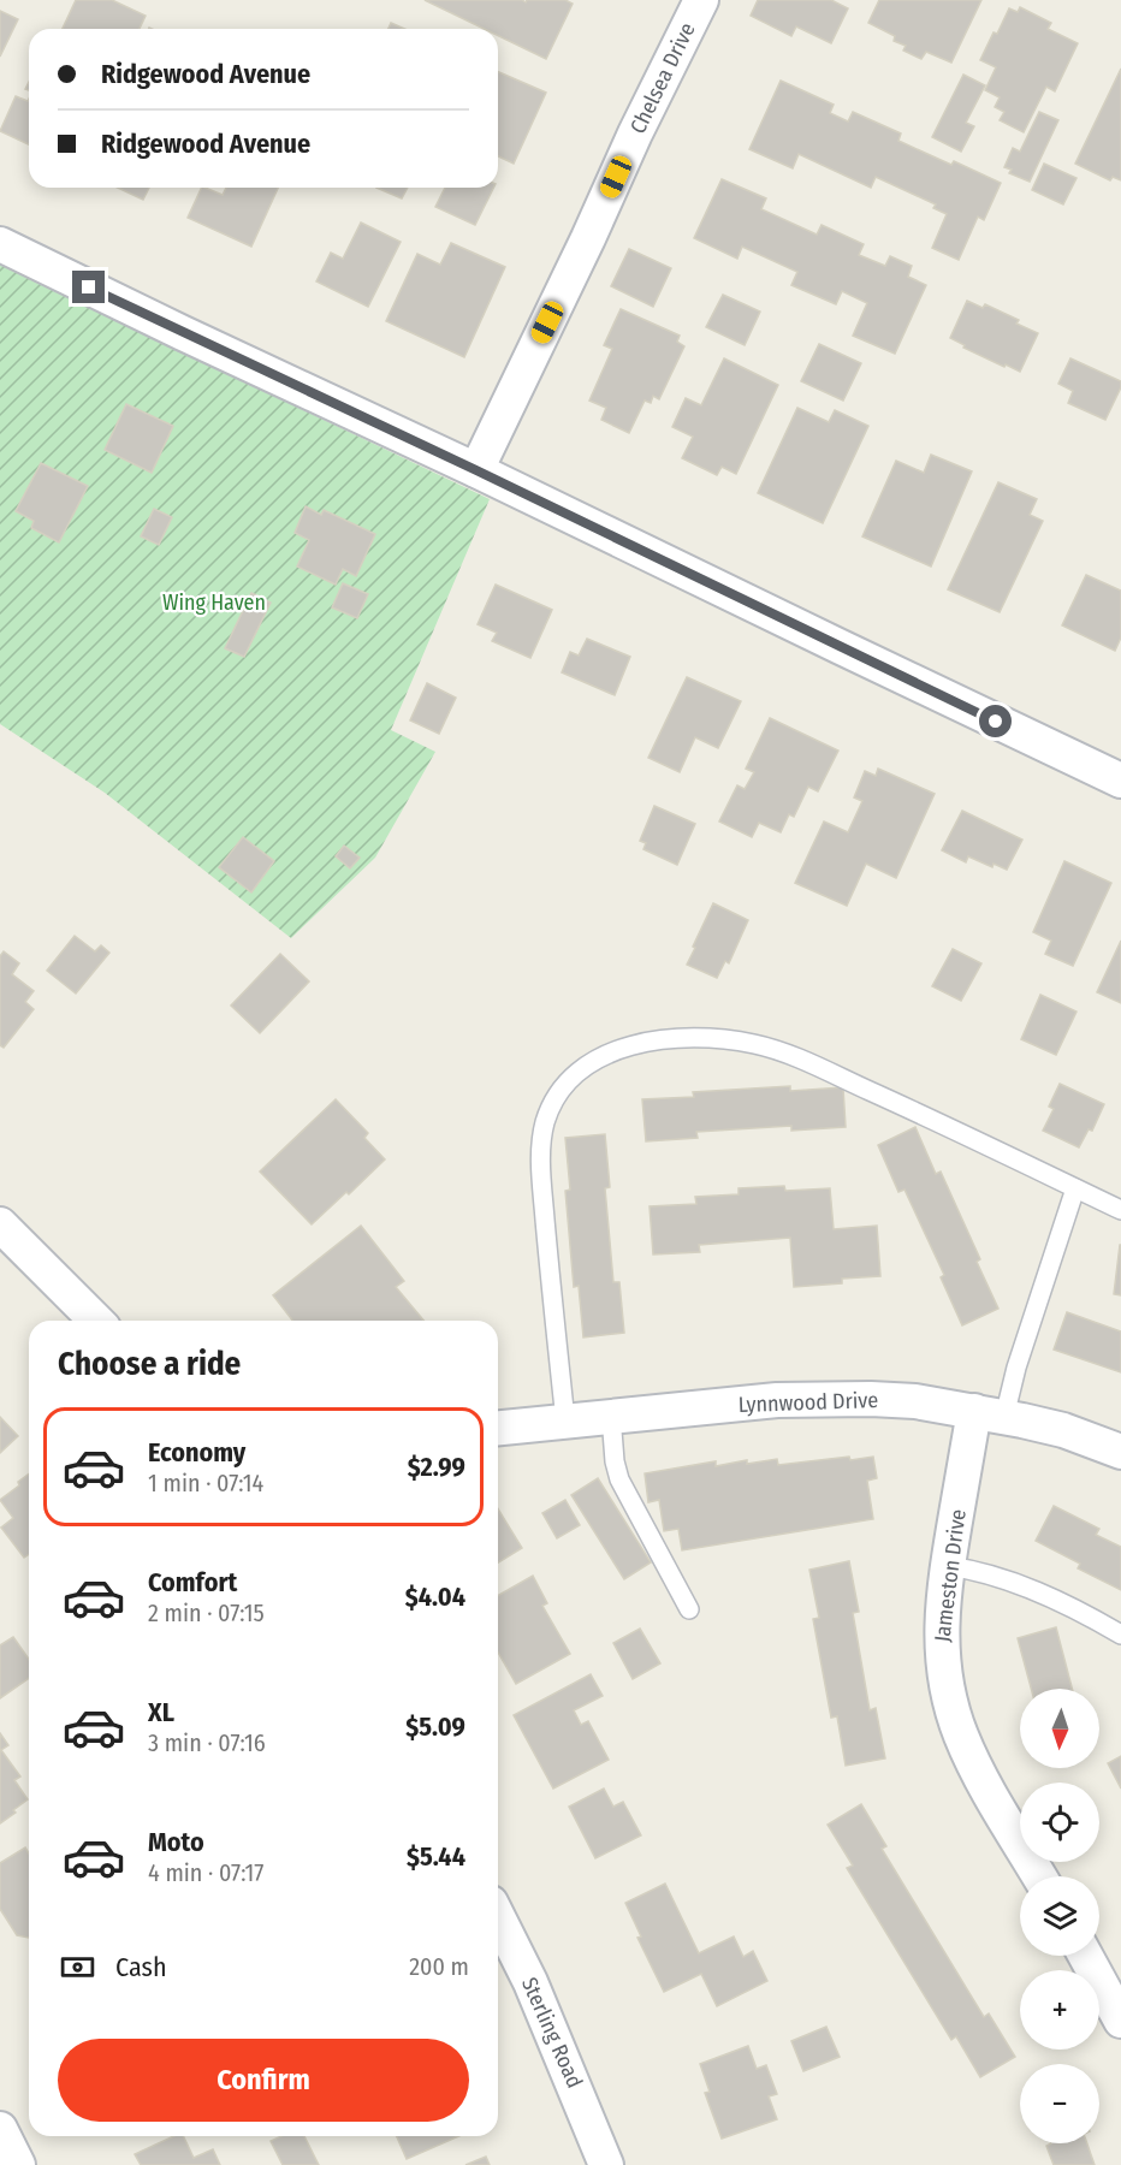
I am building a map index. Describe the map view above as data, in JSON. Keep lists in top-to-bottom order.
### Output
{
  "streets": {
    "street": [
      "Chelsea Drive",
      "Lynnwood Drive",
      "Jameston Drive",
      "Sterling Road"
    ]
  },
  "crossings": [
    ["Lynnwood Drive", "Jameston Drive"]
  ],
  "parks": ["Wing Haven"],
  "north": "bottom",
  "page": {
    "banner": ["Ridgewood Avenue", "Ridgewood Avenue"],
    "heading": "Choose a ride",
    "list": [
      {
        "name": "Economy",
        "note": "1 min · 07:14",
        "value": "$2.99"
      },
      {
        "name": "Comfort",
        "note": "2 min · 07:15",
        "value": "$4.04"
      },
      {
        "name": "XL",
        "note": "3 min · 07:16",
        "value": "$5.09"
      },
      {
        "name": "Moto",
        "note": "4 min · 07:17",
        "value": "$5.44"
      }
    ],
    "map_buttons": ["+", "−"],
    "pay": ["Cash", "200 m"],
    "buttons": "Confirm"
  }
}
